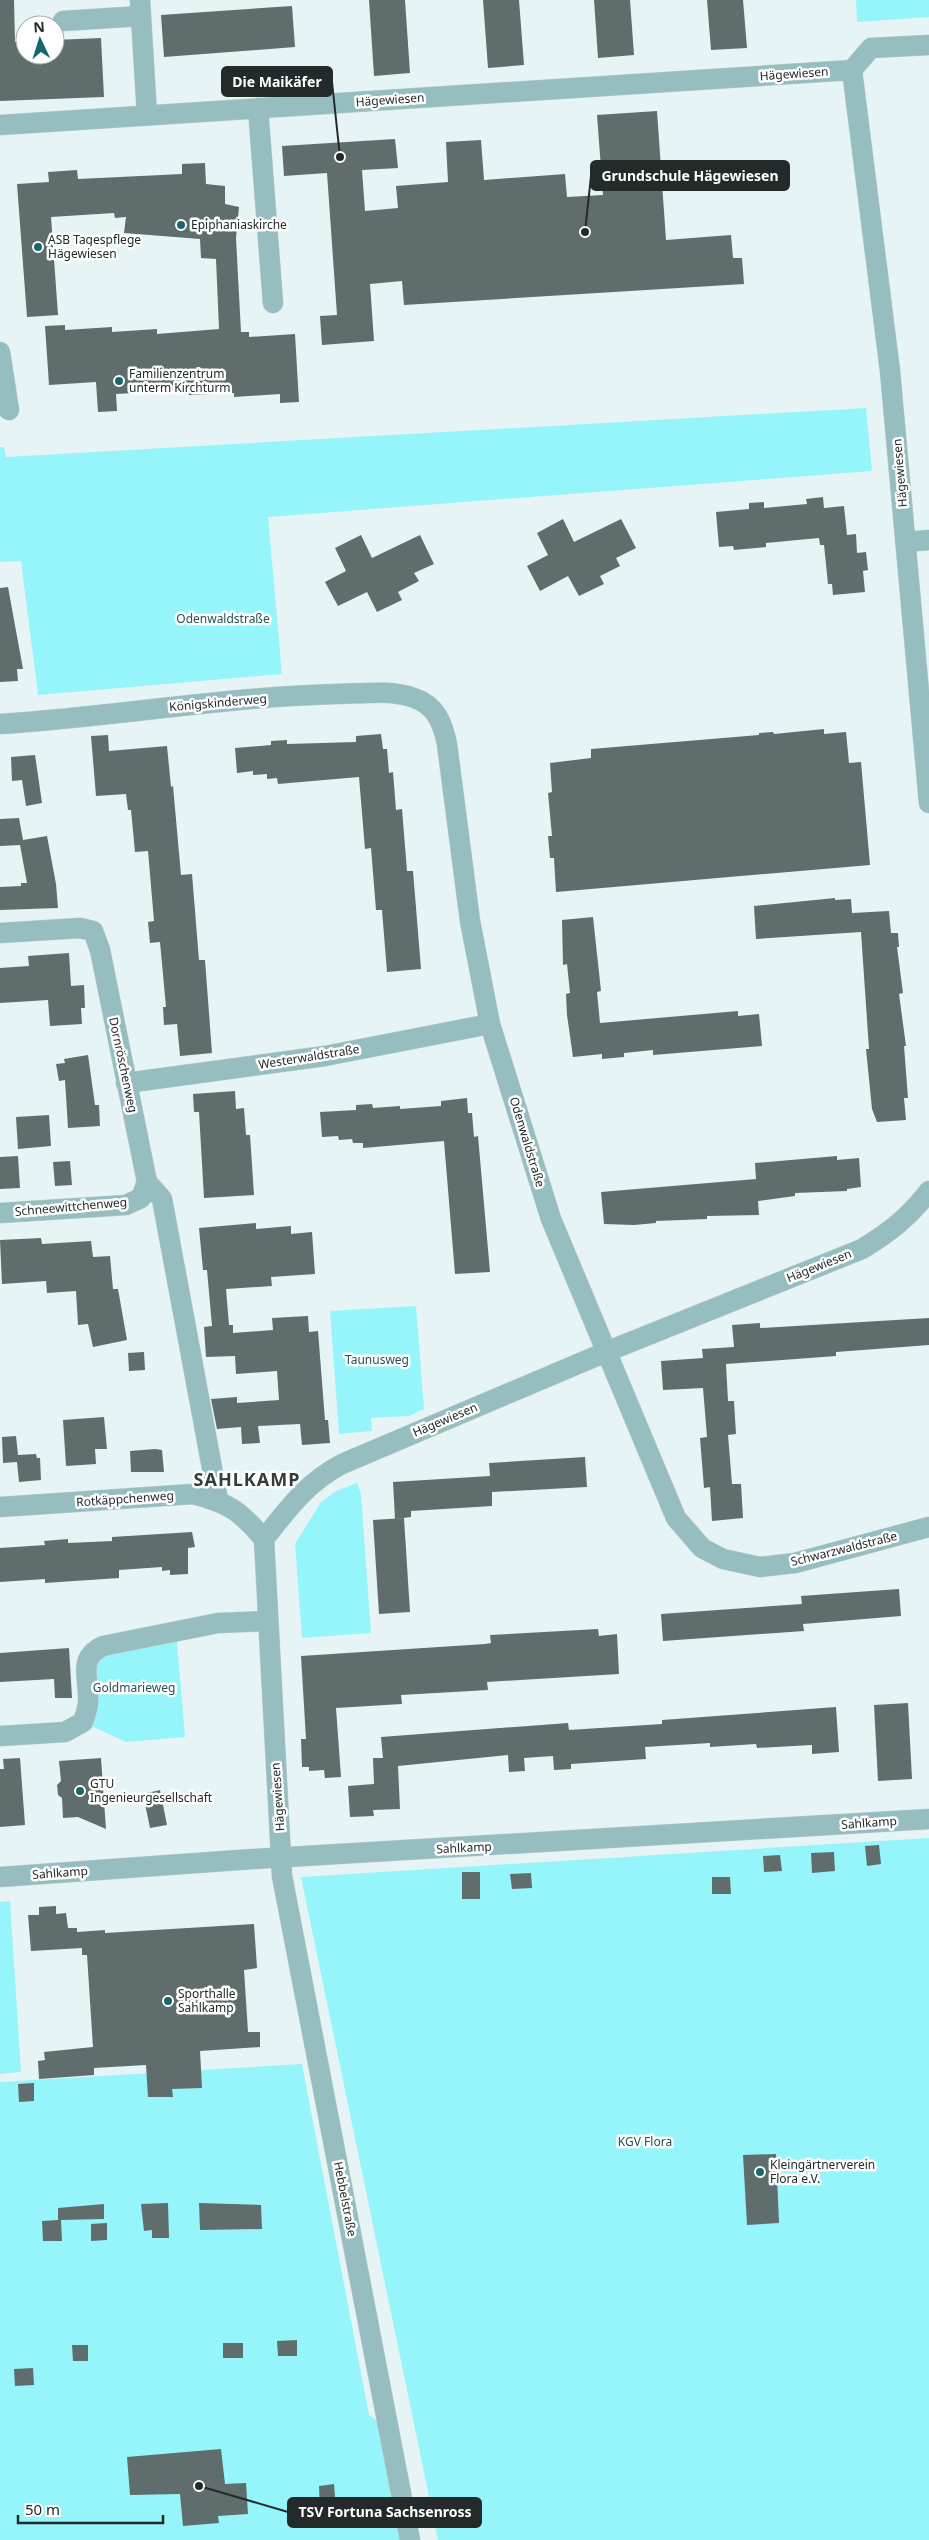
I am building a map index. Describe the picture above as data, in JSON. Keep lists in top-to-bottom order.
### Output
{
  "streets": {
    "street": [
      "Hägewiesen",
      "Königskinderweg",
      "Westerwaldstraße",
      "Dornröschenweg",
      "Odenwaldstraße",
      "Schneewittchenweg",
      "Rotkäppchenweg",
      "Schwarzwaldstraße",
      "Sahlkamp",
      "Hebbelstraße"
    ]
  },
  "crossings": [
    ["Hägewiesen", "Odenwaldstraße"],
    ["Hägewiesen", "Rotkäppchenweg"],
    ["Hägewiesen", "Sahlkamp"],
    ["Hägewiesen", "Hebbelstraße"],
    ["Königskinderweg", "Odenwaldstraße"],
    ["Westerwaldstraße", "Dornröschenweg"],
    ["Westerwaldstraße", "Odenwaldstraße"],
    ["Dornröschenweg", "Schneewittchenweg"],
    ["Odenwaldstraße", "Schwarzwaldstraße"],
    ["Sahlkamp", "Hebbelstraße"]
  ],
  "districts": ["SAHLKAMP"],
  "parks": [
    "Odenwaldstraße",
    "Taunusweg",
    "Goldmarieweg",
    "KGV Flora"
  ],
  "places": [
    "Die Maikäfer",
    "Epiphaniaskirche",
    "Grundschule Hägewiesen",
    "ASB Tagespflege Hägewiesen",
    "Familienzentrum unterm Kirchturm",
    "GTU Ingenieurgesellschaft",
    "Sporthalle Sahlkamp",
    "Kleingärtnerverein Flora e.V.",
    "TSV Fortuna Sachsenross"
  ],
  "scale_bar": "50 m",
  "north": "top"
}
